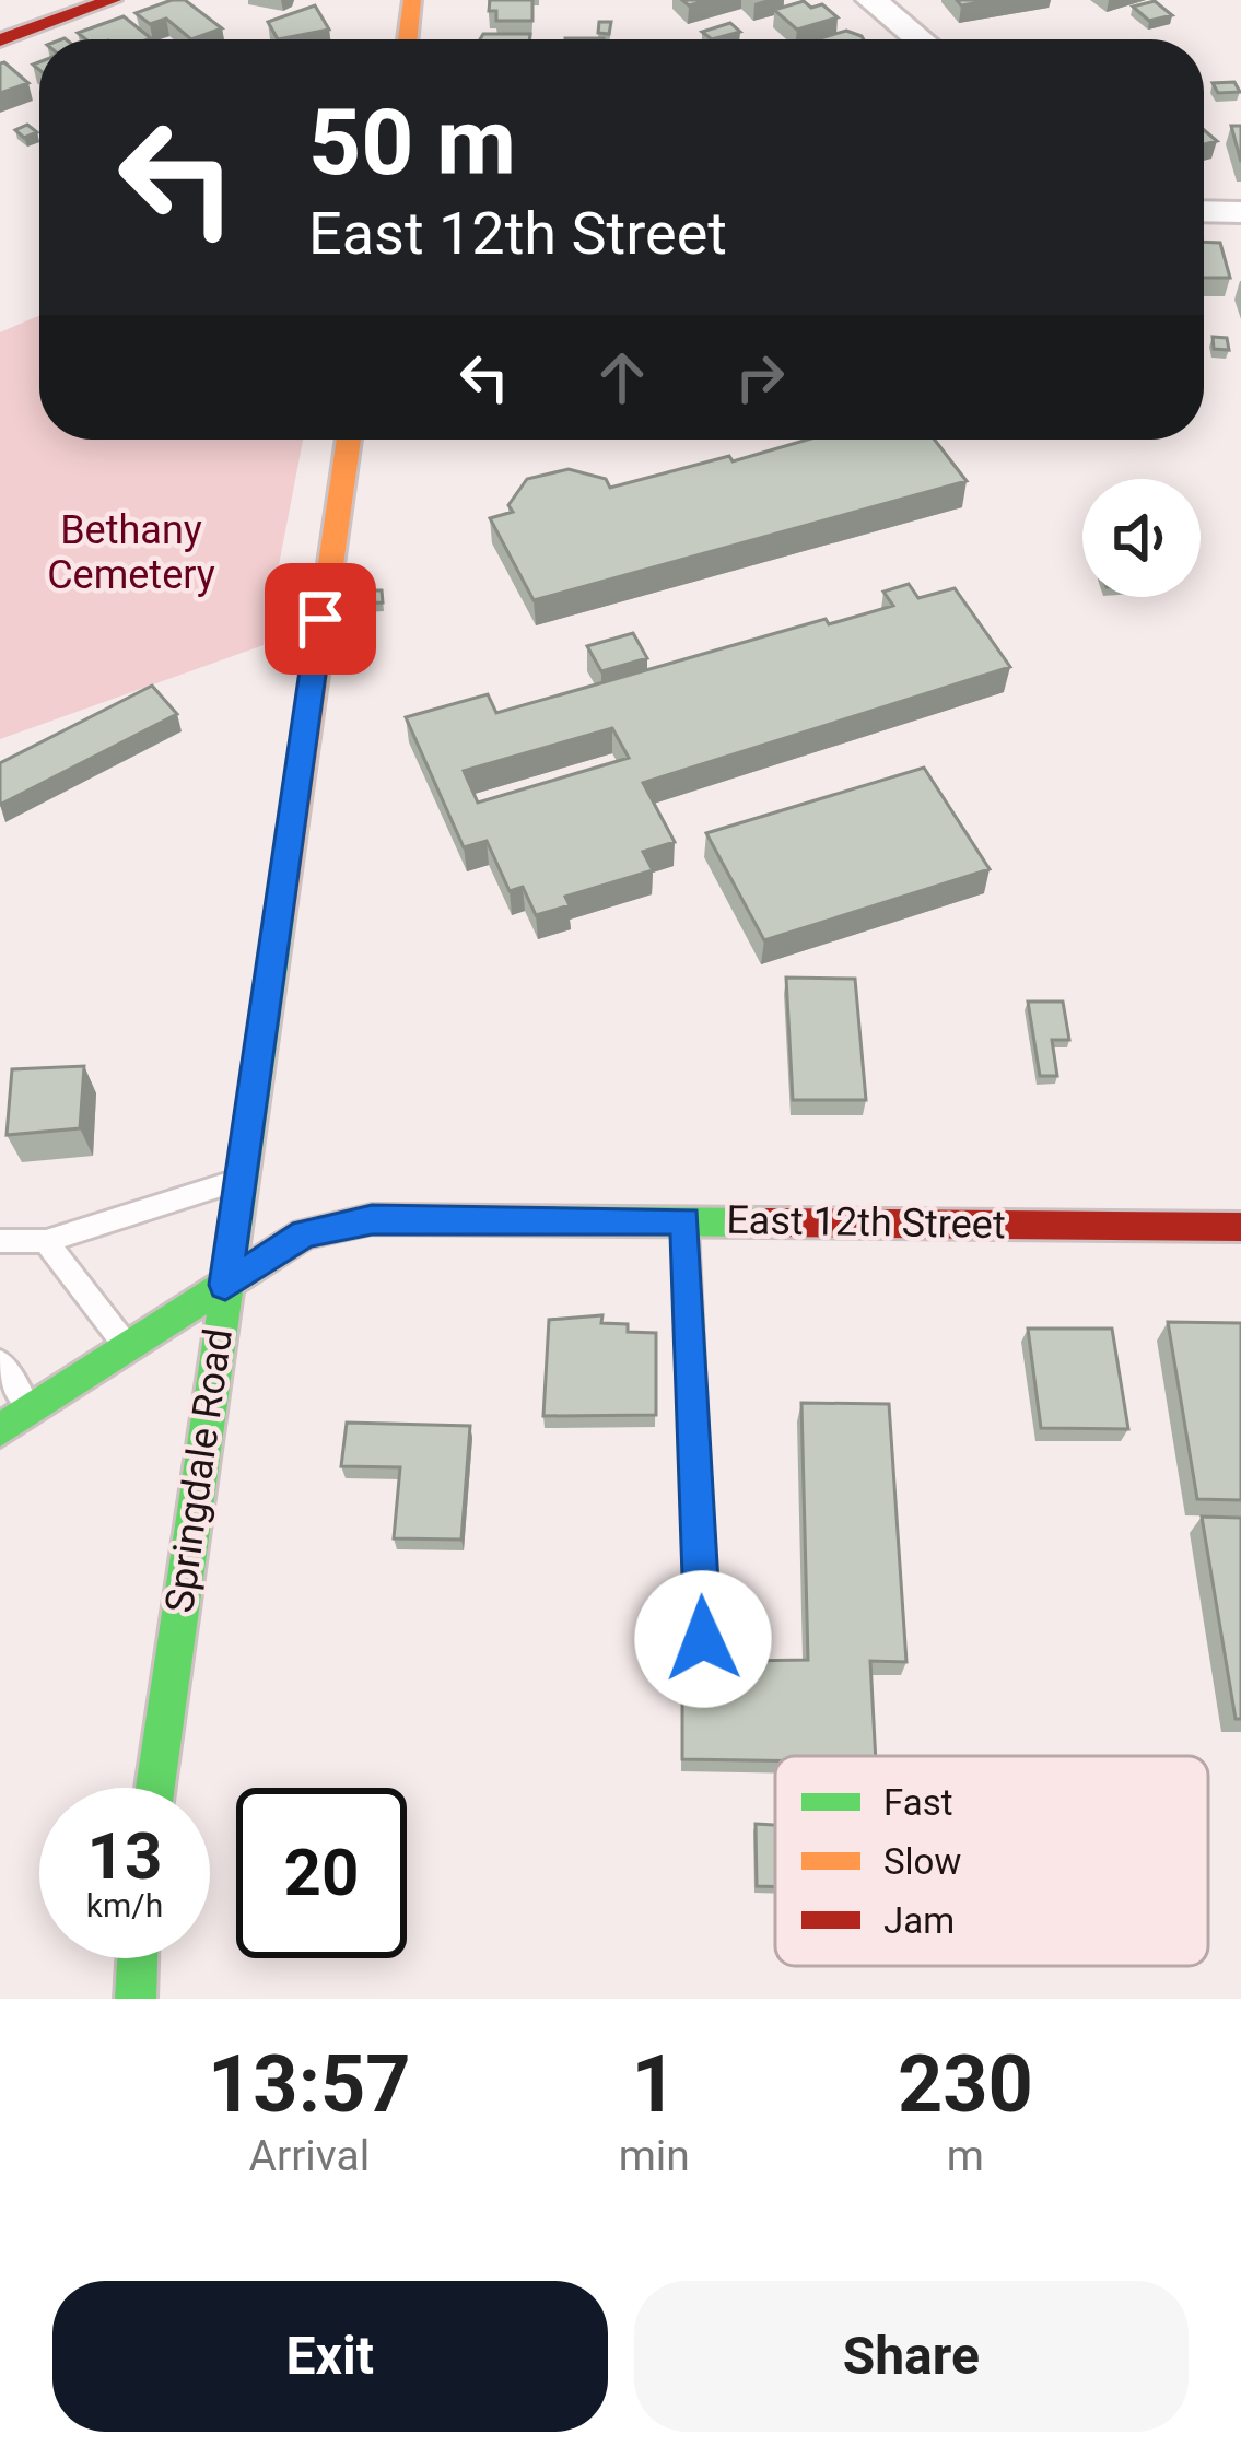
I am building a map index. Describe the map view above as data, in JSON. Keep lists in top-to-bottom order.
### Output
{
  "streets": {
    "main road": ["East 12th Street", "Springdale Road"]
  },
  "crossings": [
    ["East 12th Street", "Springdale Road"]
  ],
  "parks": ["Bethany Cemetery"],
  "legend": ["Fast", "Slow", "Jam"],
  "page": {
    "turn": ["50 m", "East 12th Street"],
    "speed": "13 km/h",
    "limit": "20",
    "eta": [
      "13:57",
      "Arrival",
      "1",
      "min",
      "230",
      "m"
    ],
    "buttons": ["Exit", "Share"]
  }
}
